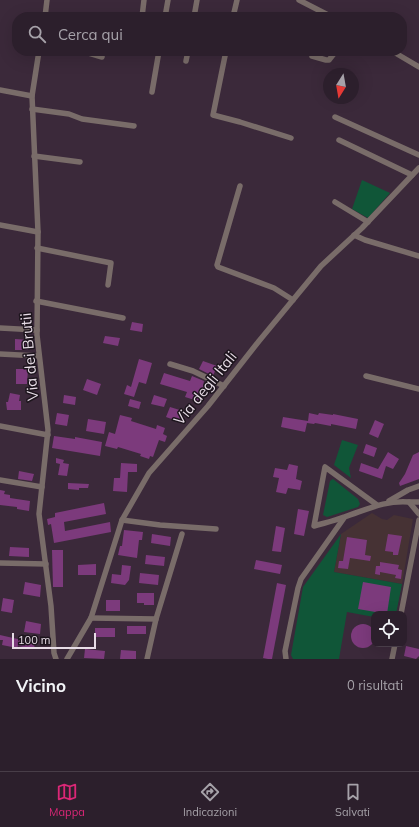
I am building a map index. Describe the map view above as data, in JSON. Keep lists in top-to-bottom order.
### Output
{
  "streets": {
    "street": ["Via dei Brutii", "Via degli Itali"]
  },
  "scale_bar": "100 m",
  "north": "bottom",
  "page": {
    "search": "Cerca qui",
    "scale": "100 m",
    "heading": ["Vicino", "0 risultati"],
    "nav": ["Mappa", "Indicazioni", "Salvati"]
  }
}
